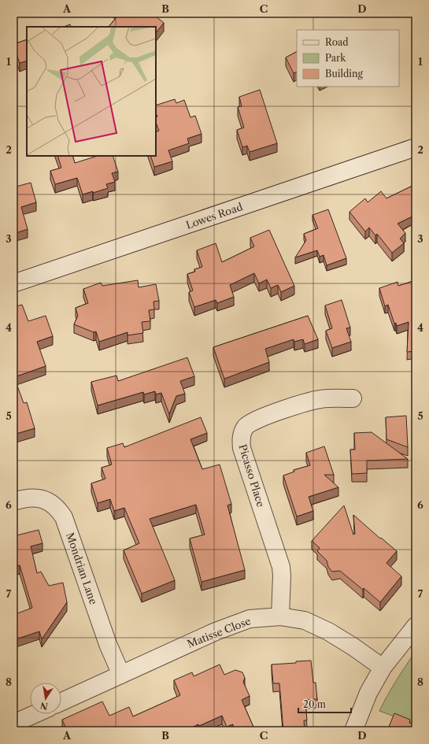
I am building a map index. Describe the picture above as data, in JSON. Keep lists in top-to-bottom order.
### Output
{
  "streets": {
    "street": [
      "Lowes Road",
      "Picasso Place",
      "Mondrian Lane",
      "Matisse Close"
    ]
  },
  "crossings": [
    ["Picasso Place", "Matisse Close"],
    ["Mondrian Lane", "Matisse Close"]
  ],
  "legend": ["Road", "Park", "Building"],
  "scale_bar": "20 m",
  "north": "bottom",
  "grid": {
    "columns": [
      "A",
      "B",
      "C",
      "D"
    ],
    "rows": [
      "1",
      "2",
      "3",
      "4",
      "5",
      "6",
      "7",
      "8"
    ]
  }
}
